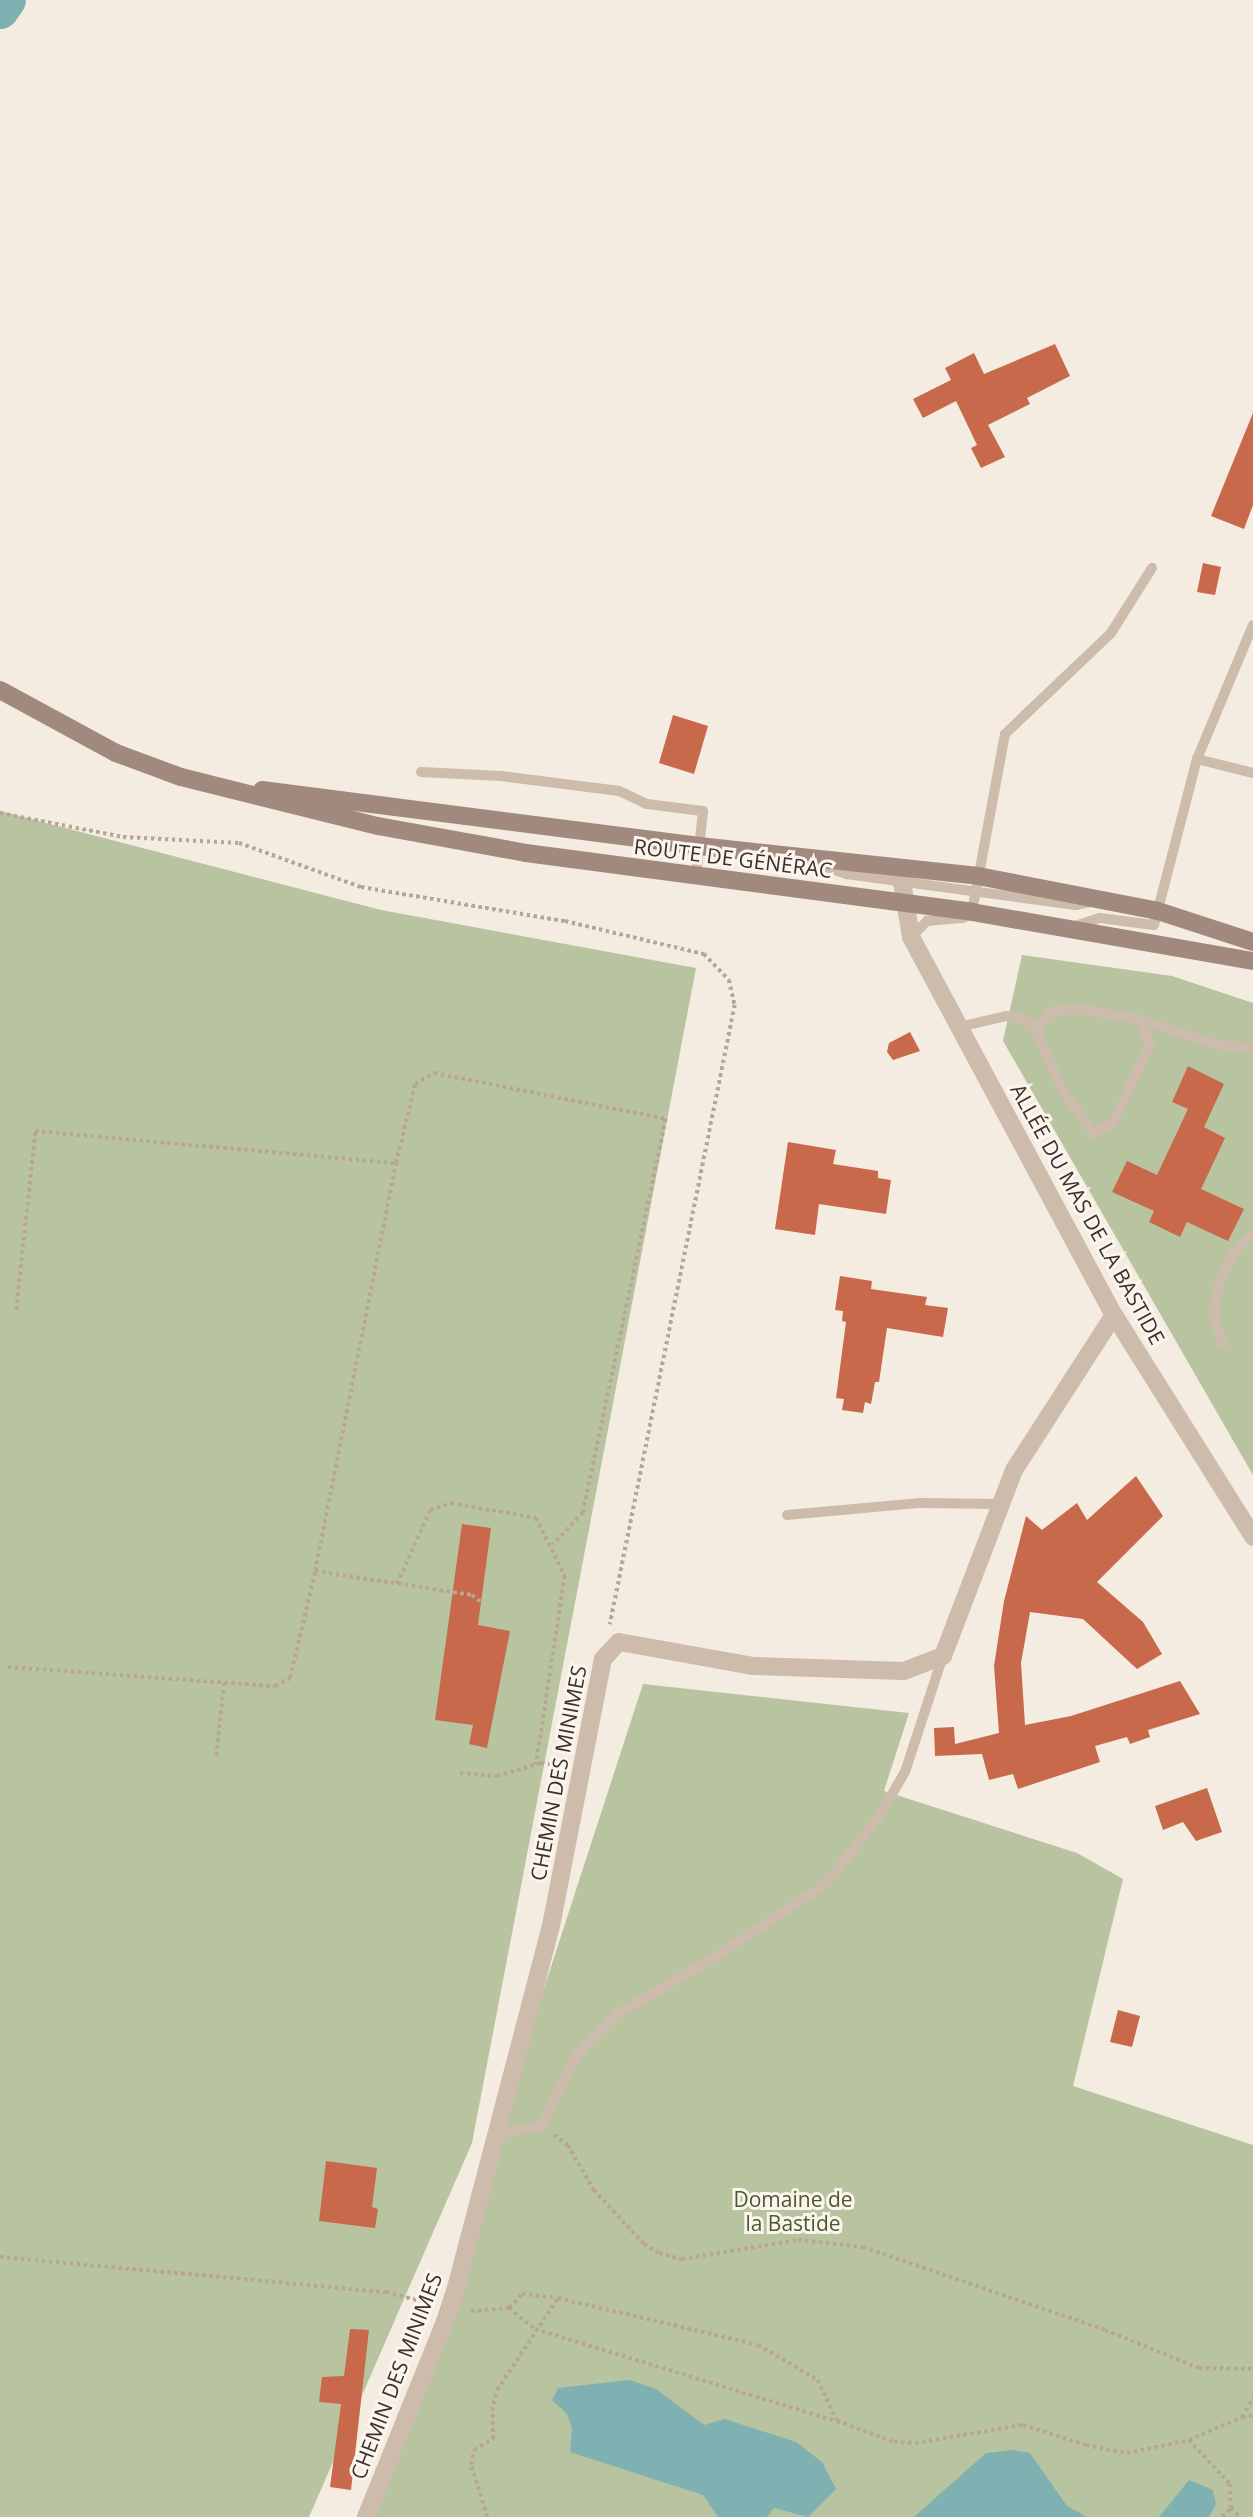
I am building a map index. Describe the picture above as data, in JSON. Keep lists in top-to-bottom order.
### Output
{
  "streets": {
    "street": ["ROUTE DE GÉNÉRAC", "ALLÉE DU MAS DE LA BASTIDE", "CHEMIN DES MINIMES"]
  },
  "crossings": [
    ["ROUTE DE GÉNÉRAC", "ALLÉE DU MAS DE LA BASTIDE"]
  ],
  "parks": ["Domaine de la Bastide"]
}
